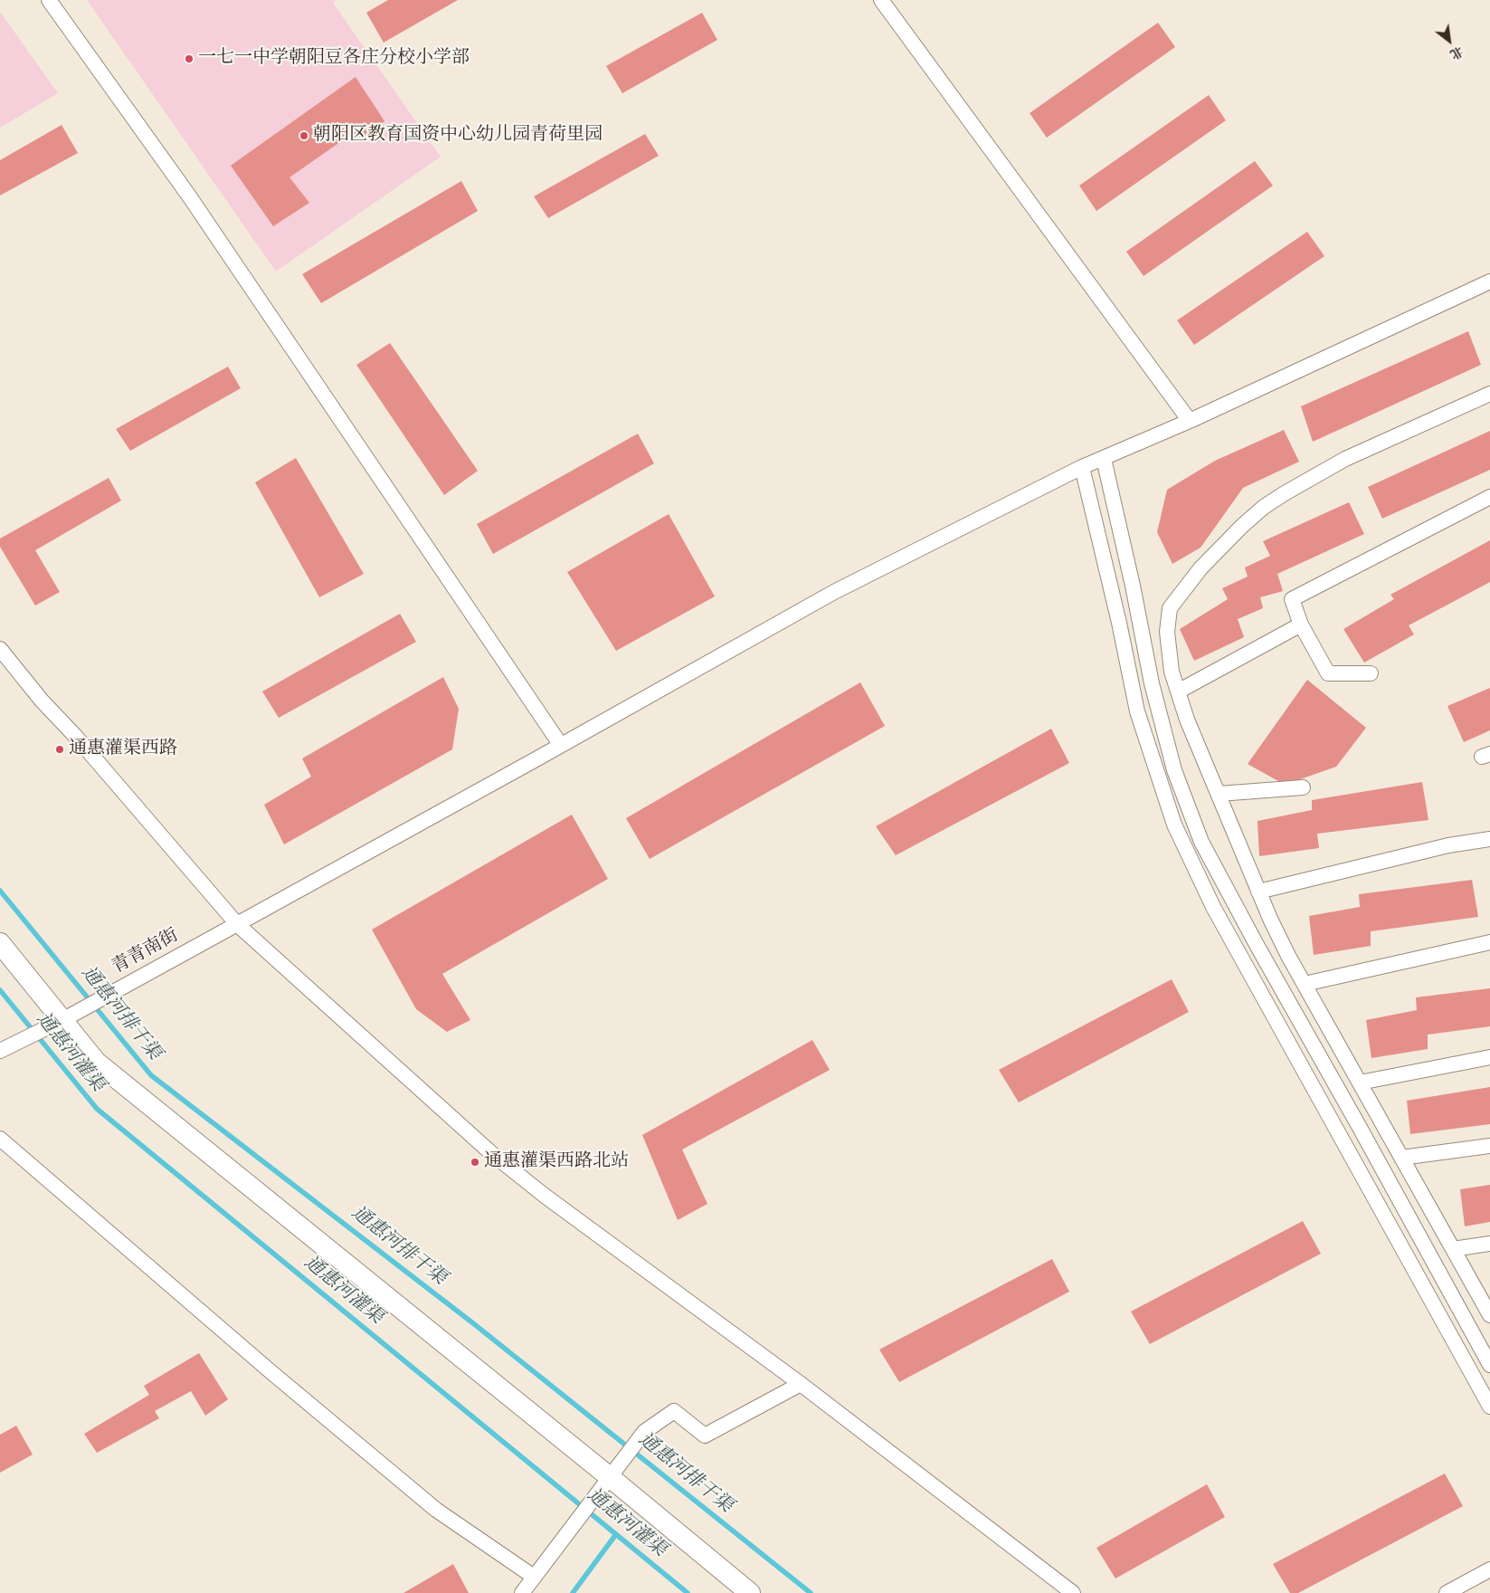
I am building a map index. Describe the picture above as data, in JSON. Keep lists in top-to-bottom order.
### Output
{
  "streets": {
    "street": ["青青南街"]
  },
  "water": ["通惠河排干渠", "通惠河灌渠"],
  "places": [
    "一七一中学朝阳豆各庄分校小学部",
    "朝阳区教育国资中心幼儿园青荷里园",
    "通惠灌渠西路",
    "通惠灌渠西路北站"
  ],
  "north": "bottom right"
}
